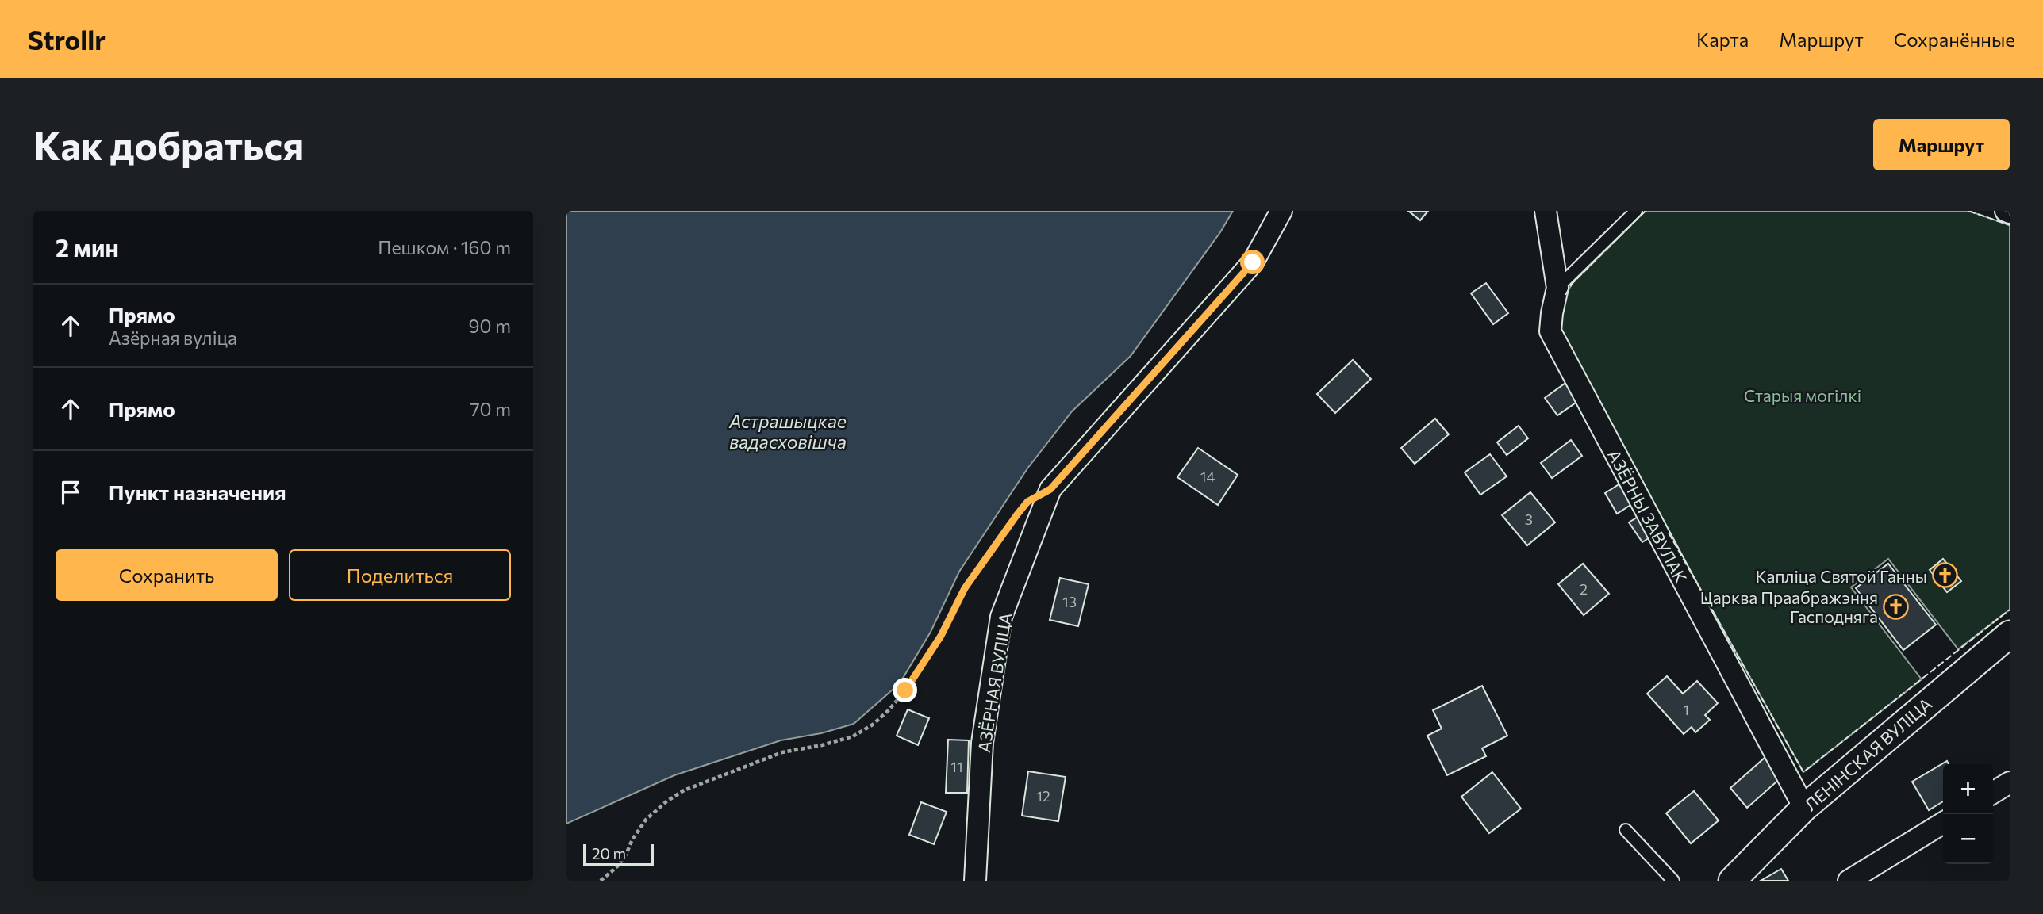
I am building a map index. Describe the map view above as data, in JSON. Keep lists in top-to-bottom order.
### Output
{
  "streets": {
    "street": ["АЗЁРНЫ ЗАВУЛАК", "АЗЁРНАЯ ВУЛІЦА", "ЛЕНІНСКАЯ ВУЛІЦА"]
  },
  "crossings": [
    ["АЗЁРНЫ ЗАВУЛАК", "ЛЕНІНСКАЯ ВУЛІЦА"]
  ],
  "water": ["Астрашыцкае вадасховішча"],
  "parks": ["Старыя могілкі"],
  "places": {
    "church": ["Капліца Святой Ганны", "Царква Праабражэння Гасподняга"]
  },
  "house_numbers": [
    "14",
    "3",
    "2",
    "13",
    "1",
    "11",
    "12"
  ],
  "scale_bar": "20 m",
  "page": {
    "header": "Strollr",
    "nav": ["Карта", "Маршрут", "Сохранённые"],
    "buttons": [
      "Маршрут",
      ["Сохранить", "Поделиться"]
    ],
    "title": "Как добраться",
    "heading": ["2 мин", "Пешком · 160 m"],
    "list": [
      ["Прямо", "Азёрная вуліца", "90 m"],
      ["Прямо", "70 m"],
      "Пункт назначения"
    ],
    "map_buttons": ["+", "−"],
    "scale": "20 m"
  }
}
